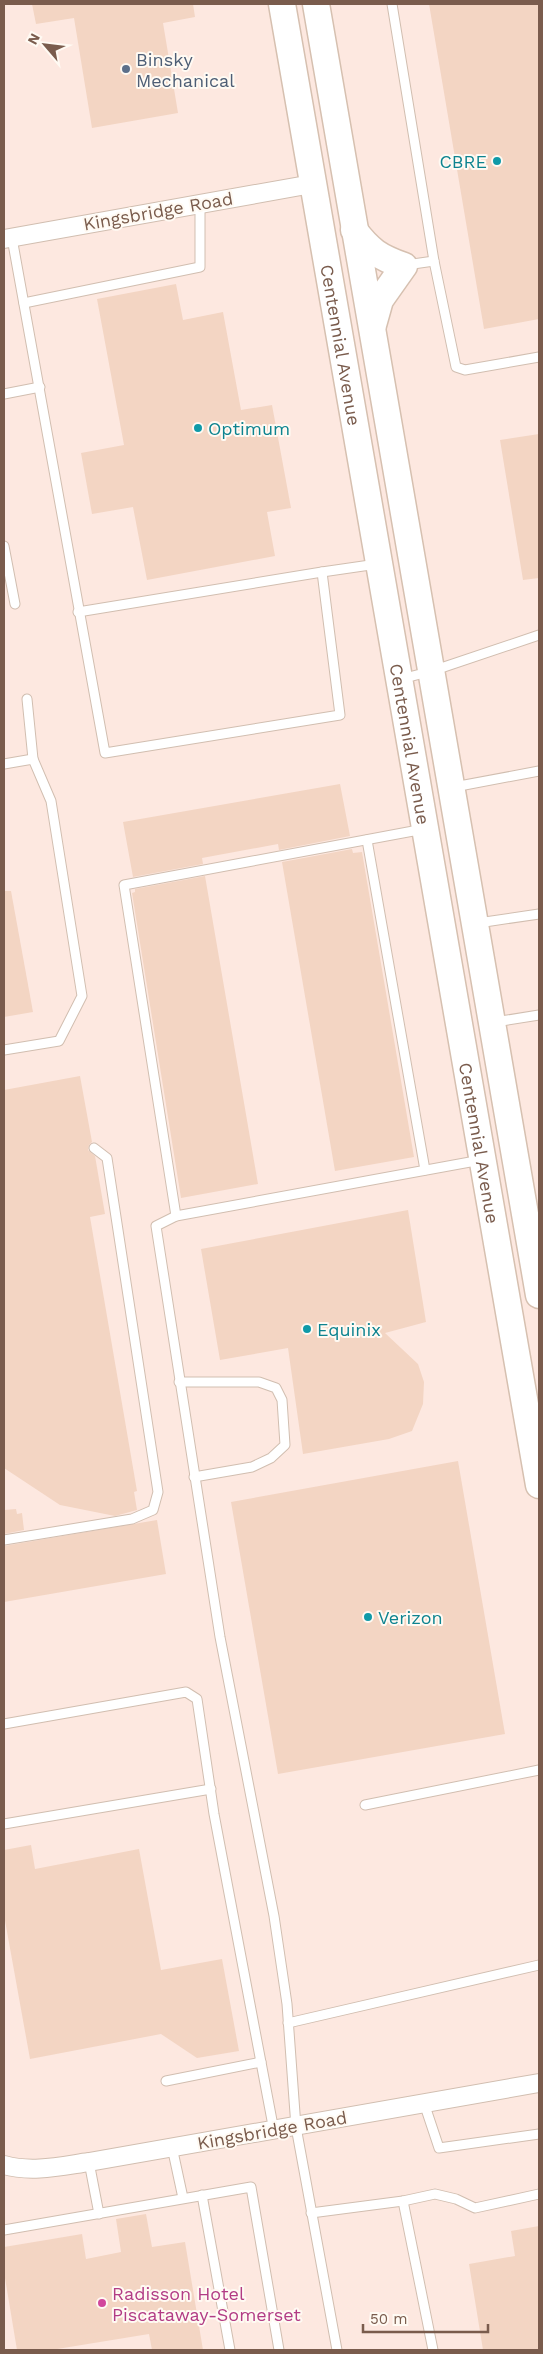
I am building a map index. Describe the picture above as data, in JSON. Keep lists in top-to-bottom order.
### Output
{
  "streets": {
    "main road": ["Centennial Avenue"],
    "street": ["Kingsbridge Road"]
  },
  "crossings": [
    ["Kingsbridge Road", "Centennial Avenue"]
  ],
  "places": [
    "Binsky Mechanical",
    "CBRE",
    "Optimum",
    "Equinix",
    "Verizon",
    "Radisson Hotel Piscataway-Somerset"
  ],
  "scale_bar": "50 m",
  "north": "top left"
}
